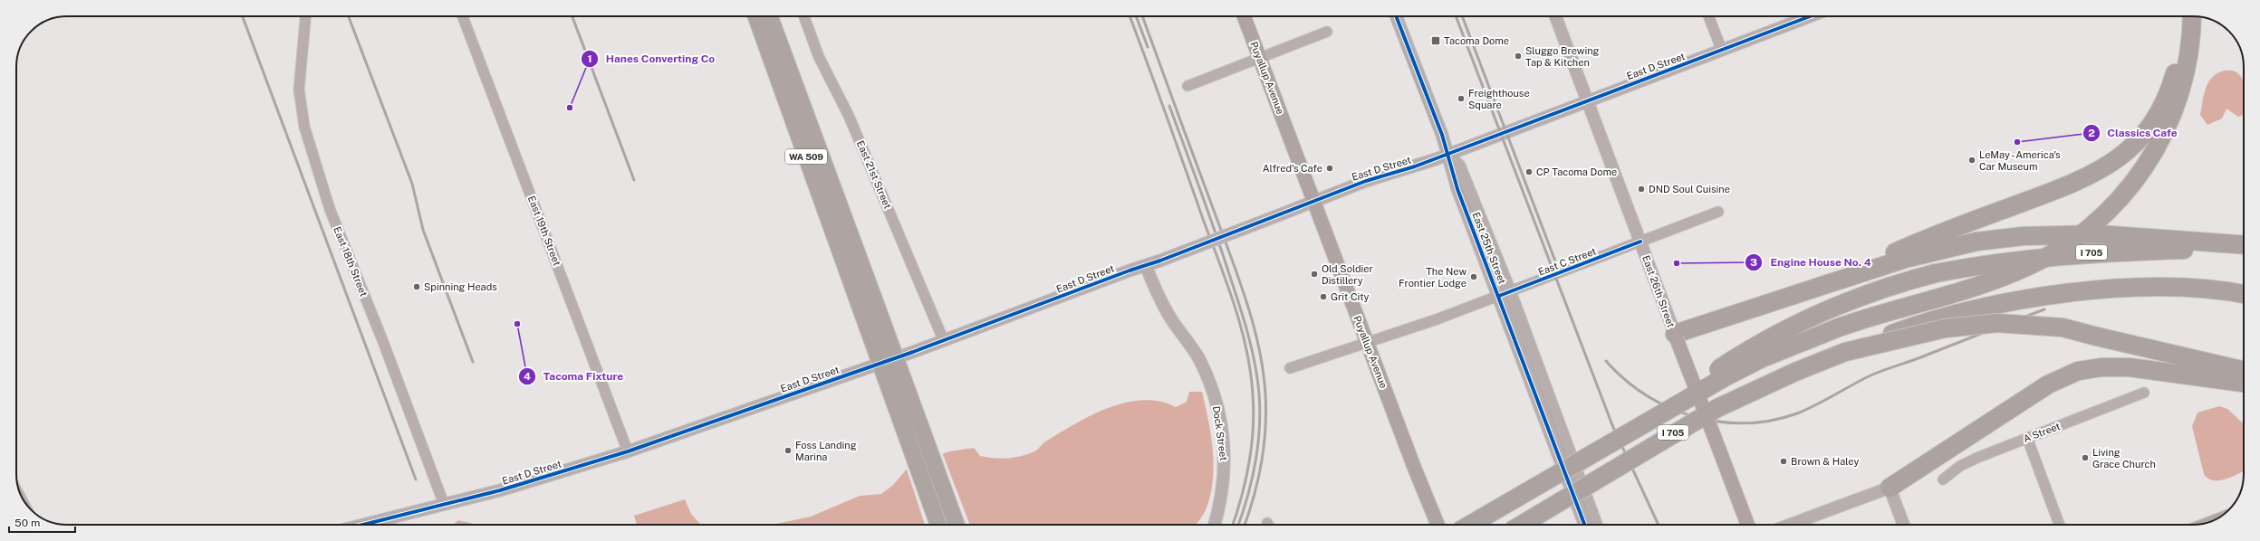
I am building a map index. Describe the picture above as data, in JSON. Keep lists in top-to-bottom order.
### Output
{
  "streets": {
    "highway": ["WA 509", "I 705"],
    "main road": ["Puyallup Avenue", "East 26th Street"],
    "street": [
      "East D Street",
      "East 21st Street",
      "East 19th Street",
      "East 25th Street",
      "East 18th Street",
      "East C Street",
      "A Street",
      "Dock Street"
    ]
  },
  "crossings": [
    ["East D Street", "Puyallup Avenue"],
    ["East D Street", "East 21st Street"],
    ["East D Street", "East 19th Street"],
    ["East D Street", "East 25th Street"],
    ["East D Street", "East 18th Street"],
    ["East D Street", "East 26th Street"],
    ["East D Street", "Dock Street"],
    ["Puyallup Avenue", "East C Street"],
    ["East 25th Street", "East C Street"],
    ["East C Street", "East 26th Street"]
  ],
  "places": {
    "transit": ["Tacoma Dome"],
    "other": [
      "Sluggo Brewing Tap & Kitchen",
      "Freighthouse Square",
      "Hanes Converting Co",
      "Classics Cafe",
      "LeMay - America's Car Museum",
      "Alfred's Cafe",
      "CP Tacoma Dome",
      "DND Soul Cuisine",
      "Engine House No. 4",
      "Old Soldier Distillery",
      "The New Frontier Lodge",
      "Spinning Heads",
      "Grit City",
      "Tacoma Fixture",
      "Foss Landing Marina",
      "Living Grace Church",
      "Brown & Haley"
    ]
  },
  "scale_bar": "50 m"
}
